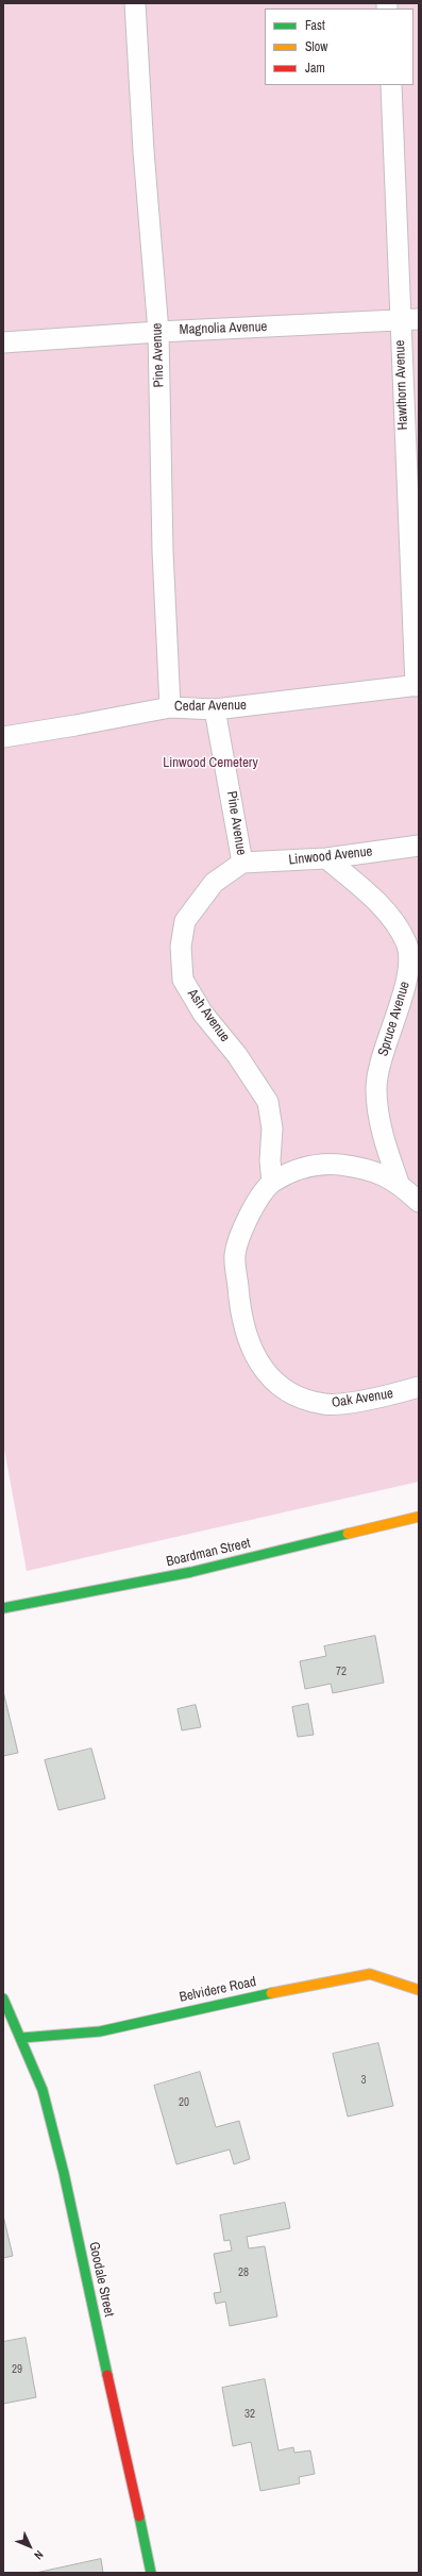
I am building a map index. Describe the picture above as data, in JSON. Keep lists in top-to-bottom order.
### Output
{
  "streets": {
    "street": ["Boardman Street", "Belvidere Road", "Goodale Street"],
    "lane": [
      "Magnolia Avenue",
      "Pine Avenue",
      "Hawthorn Avenue",
      "Cedar Avenue",
      "Linwood Avenue",
      "Ash Avenue",
      "Spruce Avenue",
      "Oak Avenue"
    ]
  },
  "crossings": [
    ["Magnolia Avenue", "Pine Avenue"],
    ["Magnolia Avenue", "Hawthorn Avenue"],
    ["Pine Avenue", "Cedar Avenue"],
    ["Pine Avenue", "Linwood Avenue"],
    ["Pine Avenue", "Ash Avenue"],
    ["Hawthorn Avenue", "Cedar Avenue"],
    ["Linwood Avenue", "Ash Avenue"],
    ["Linwood Avenue", "Spruce Avenue"],
    ["Ash Avenue", "Oak Avenue"],
    ["Belvidere Road", "Goodale Street"]
  ],
  "parks": ["Linwood Cemetery"],
  "house_numbers": [
    "72",
    "3",
    "20",
    "28",
    "29",
    "32"
  ],
  "legend": ["Fast", "Slow", "Jam"],
  "north": "bottom right"
}
